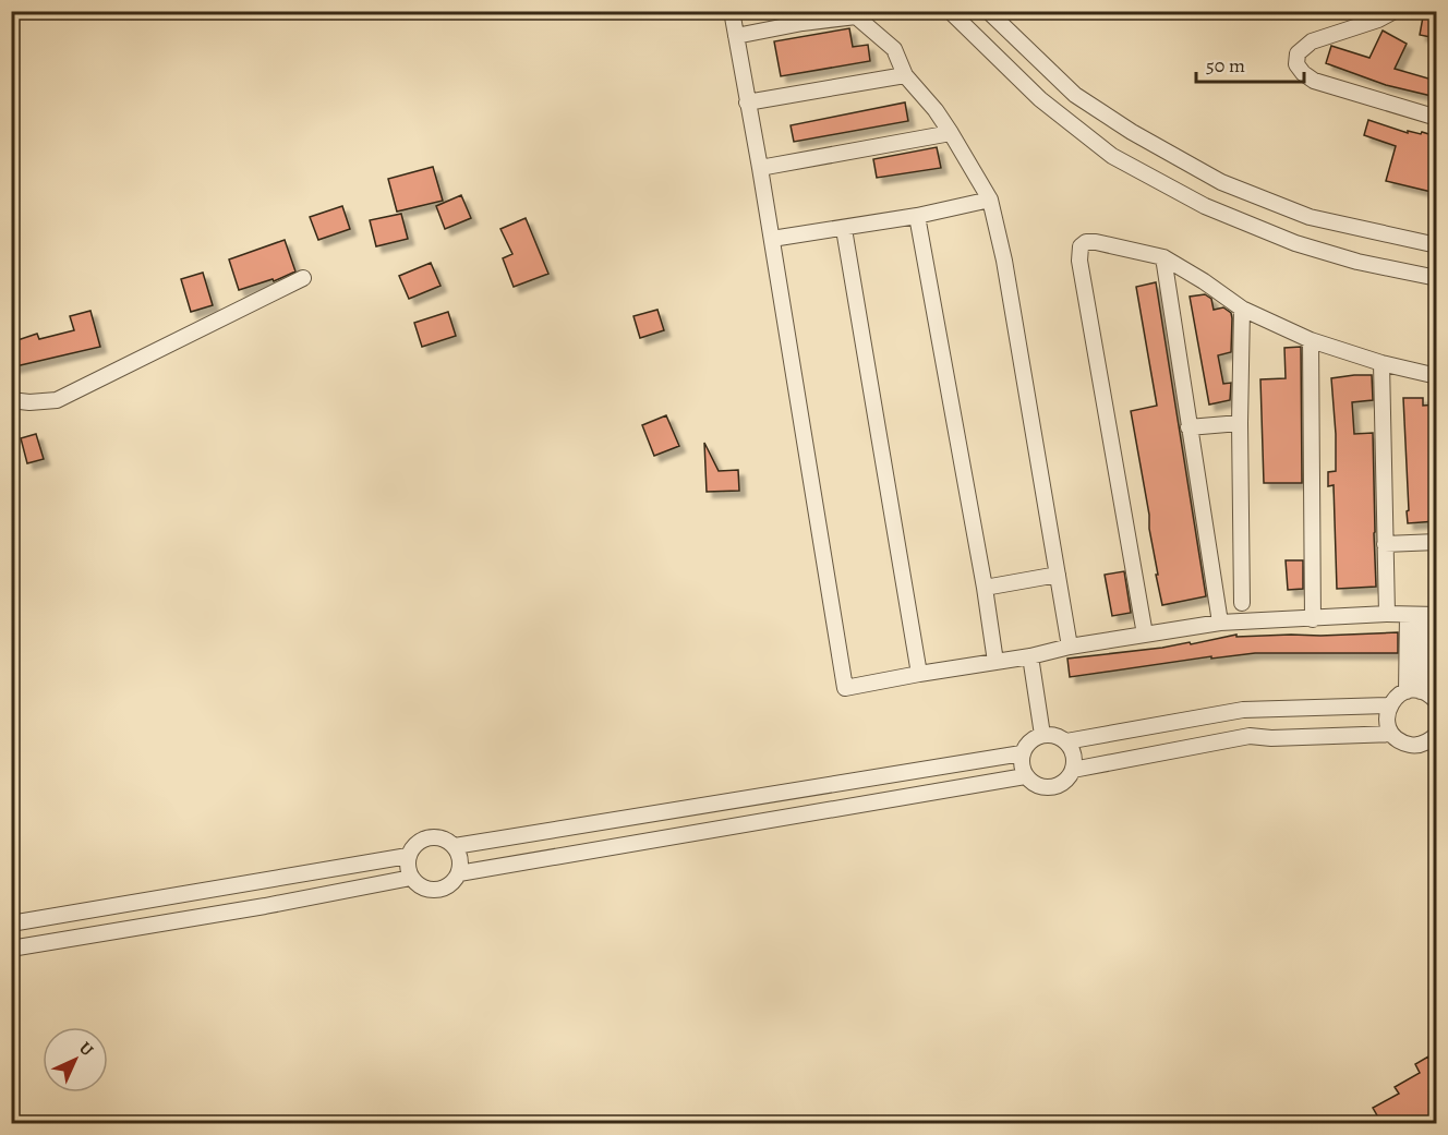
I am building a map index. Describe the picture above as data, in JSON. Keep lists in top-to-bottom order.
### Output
{
  "scale_bar": "50 m",
  "north": "top right"
}
